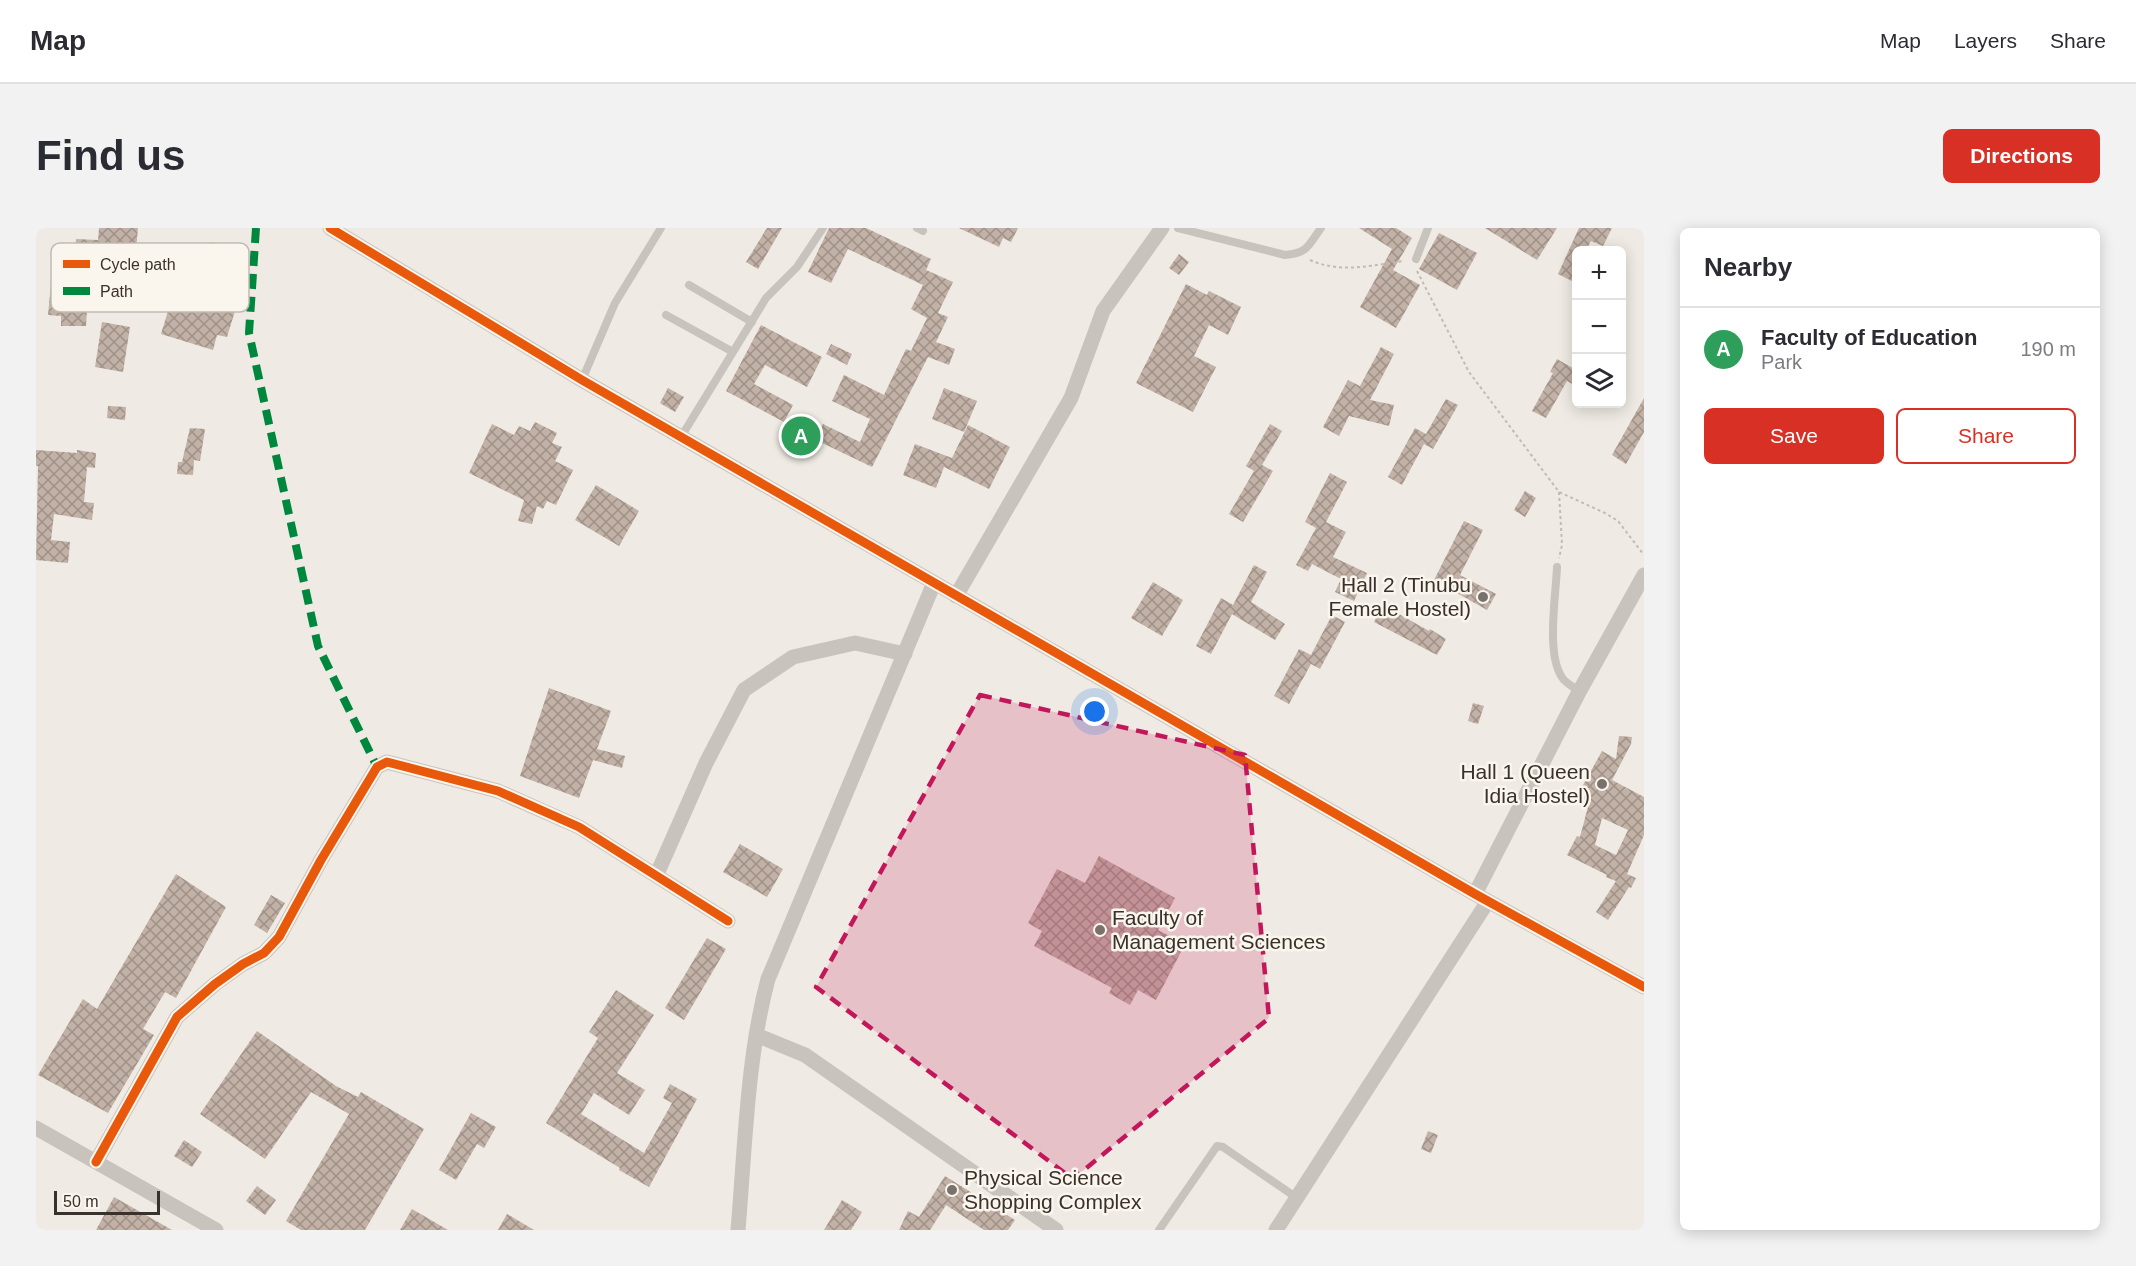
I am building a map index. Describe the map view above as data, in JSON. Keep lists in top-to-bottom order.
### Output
{
  "places": [
    "Hall 2 (Tinubu Female Hostel)",
    "Hall 1 (Queen Idia Hostel)",
    "Faculty of Management Sciences",
    "Physical Science Shopping Complex"
  ],
  "legend": ["Cycle path", "Path"],
  "scale_bar": "50 m",
  "page": {
    "header": "Map",
    "nav": ["Map", "Layers", "Share"],
    "buttons": [
      "Directions",
      ["Save", "Share"]
    ],
    "title": "Find us",
    "heading": "Nearby",
    "map_buttons": ["+", "−"],
    "list": [
      {
        "mark": "A",
        "name": "Faculty of Education",
        "note": "Park",
        "value": "190 m"
      }
    ],
    "pins": "A",
    "scale": "50 m"
  }
}
